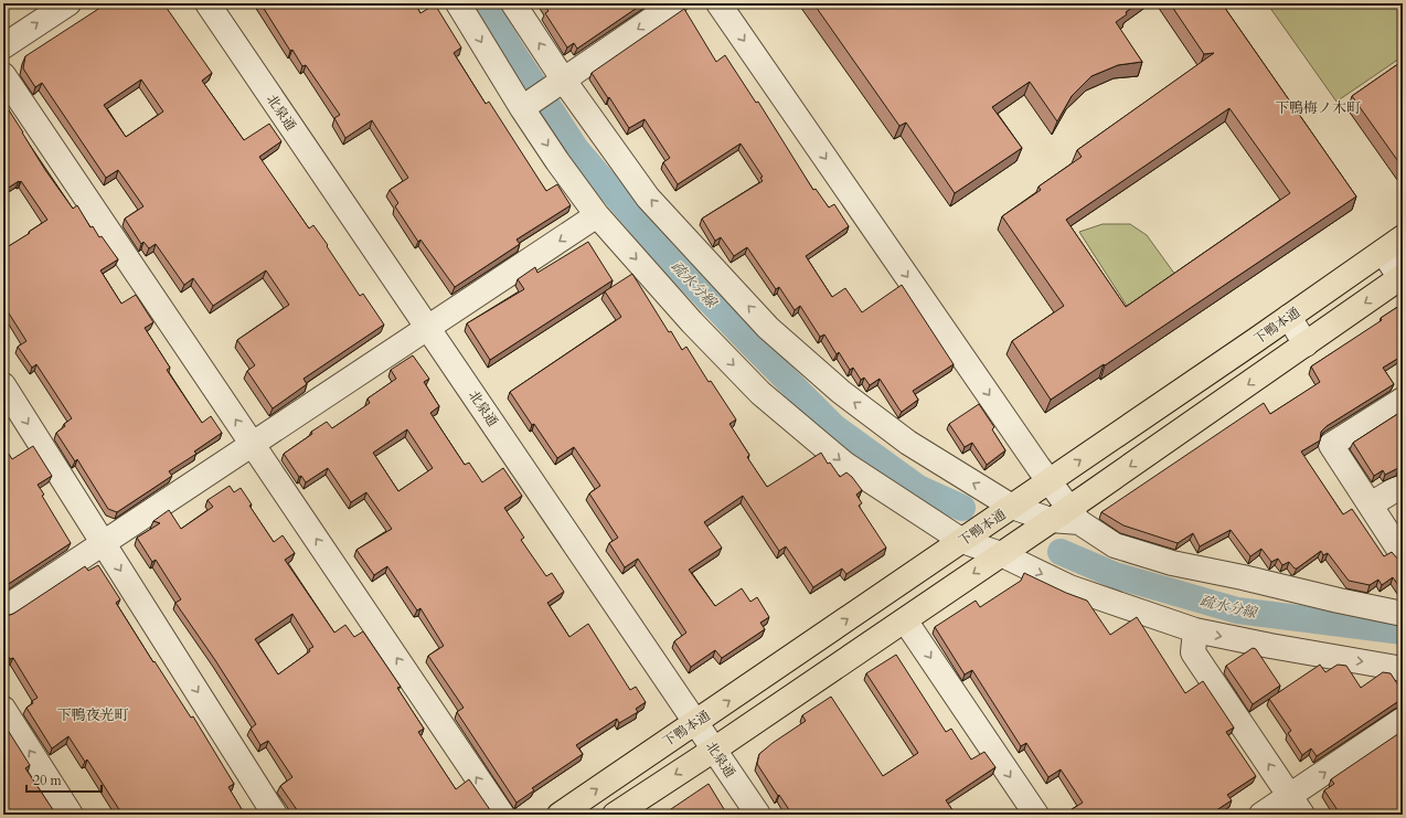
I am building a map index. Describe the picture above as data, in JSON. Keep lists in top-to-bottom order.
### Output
{
  "streets": {
    "main road": ["下鴨本通"],
    "street": ["北泉通"]
  },
  "crossings": [
    ["北泉通", "下鴨本通"]
  ],
  "districts": ["下鴨梅ノ木町", "下鴨夜光町"],
  "water": ["疏水分線"],
  "scale_bar": "20 m"
}
